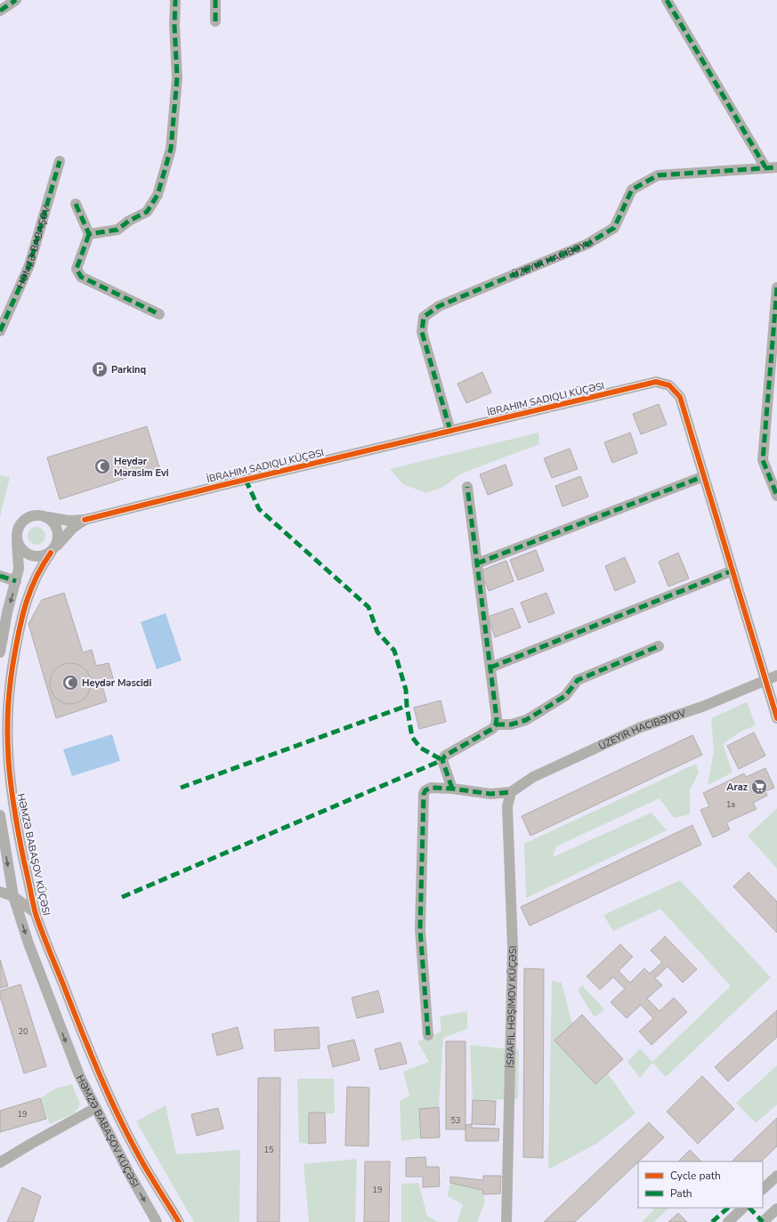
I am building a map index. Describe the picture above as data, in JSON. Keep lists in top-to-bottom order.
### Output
{
  "streets": {
    "street": ["HƏMZƏ BABAŞOV", "HƏMZƏ BABAŞOV KÜÇƏSI", "İSRAFIL HƏŞIMOV KÜÇƏSI"],
    "cycle path": ["İBRAHIM SADIQLI KÜÇƏSI"]
  },
  "places": {
    "parking": ["Parkinq"],
    "mosque": ["Heydər Mərasim Evi", "Heydər Məscidi"],
    "supermarket": ["Araz"]
  },
  "house_numbers": [
    "1a",
    "20",
    "19",
    "53",
    "15",
    "19"
  ],
  "legend": ["Cycle path", "Path"]
}
